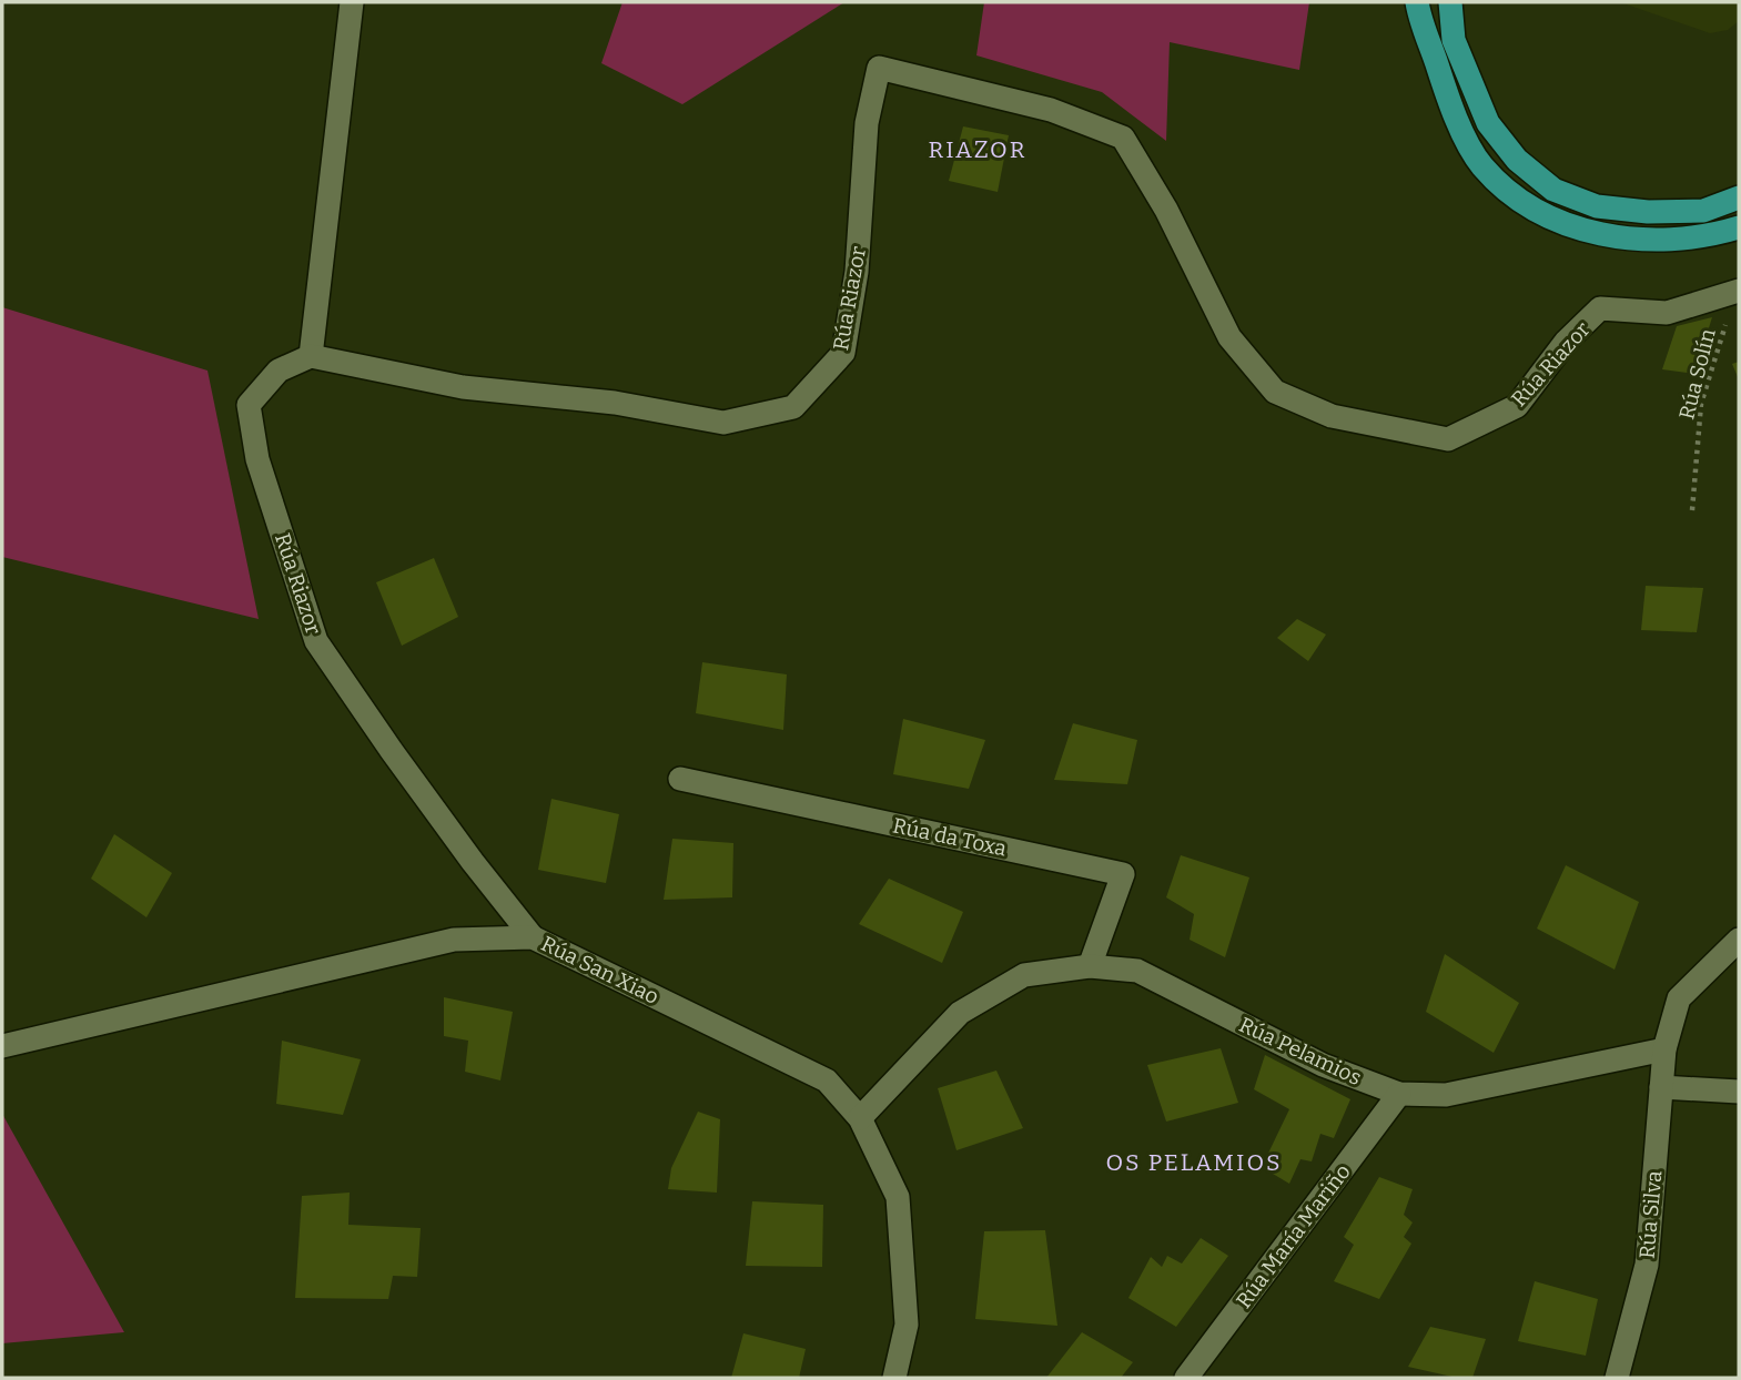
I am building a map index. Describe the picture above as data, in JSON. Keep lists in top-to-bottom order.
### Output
{
  "streets": {
    "street": [
      "Rúa Riazor",
      "Rúa da Toxa",
      "Rúa San Xiao",
      "Rúa Pelamios",
      "Rúa Silva",
      "Rúa María Mariño"
    ],
    "path": ["Rúa Solín"]
  },
  "crossings": [
    ["Rúa Riazor", "Rúa Solín"],
    ["Rúa Riazor", "Rúa San Xiao"],
    ["Rúa da Toxa", "Rúa Pelamios"],
    ["Rúa San Xiao", "Rúa Pelamios"],
    ["Rúa Pelamios", "Rúa Silva"],
    ["Rúa Pelamios", "Rúa María Mariño"]
  ],
  "districts": ["RIAZOR", "OS PELAMIOS"]
}
